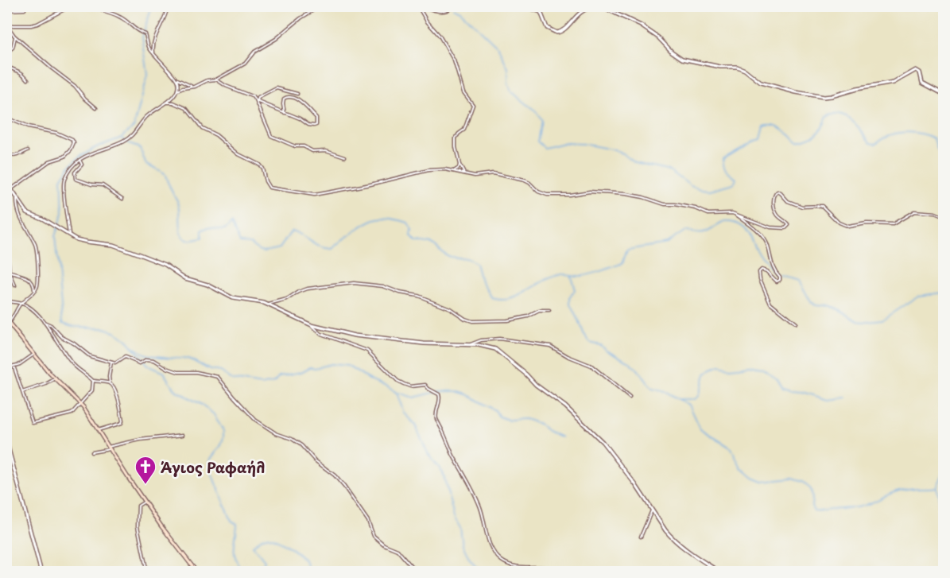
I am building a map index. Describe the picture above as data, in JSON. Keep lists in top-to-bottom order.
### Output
{
  "places": {
    "church": ["Άγιος Ραφαήλ"]
  }
}
